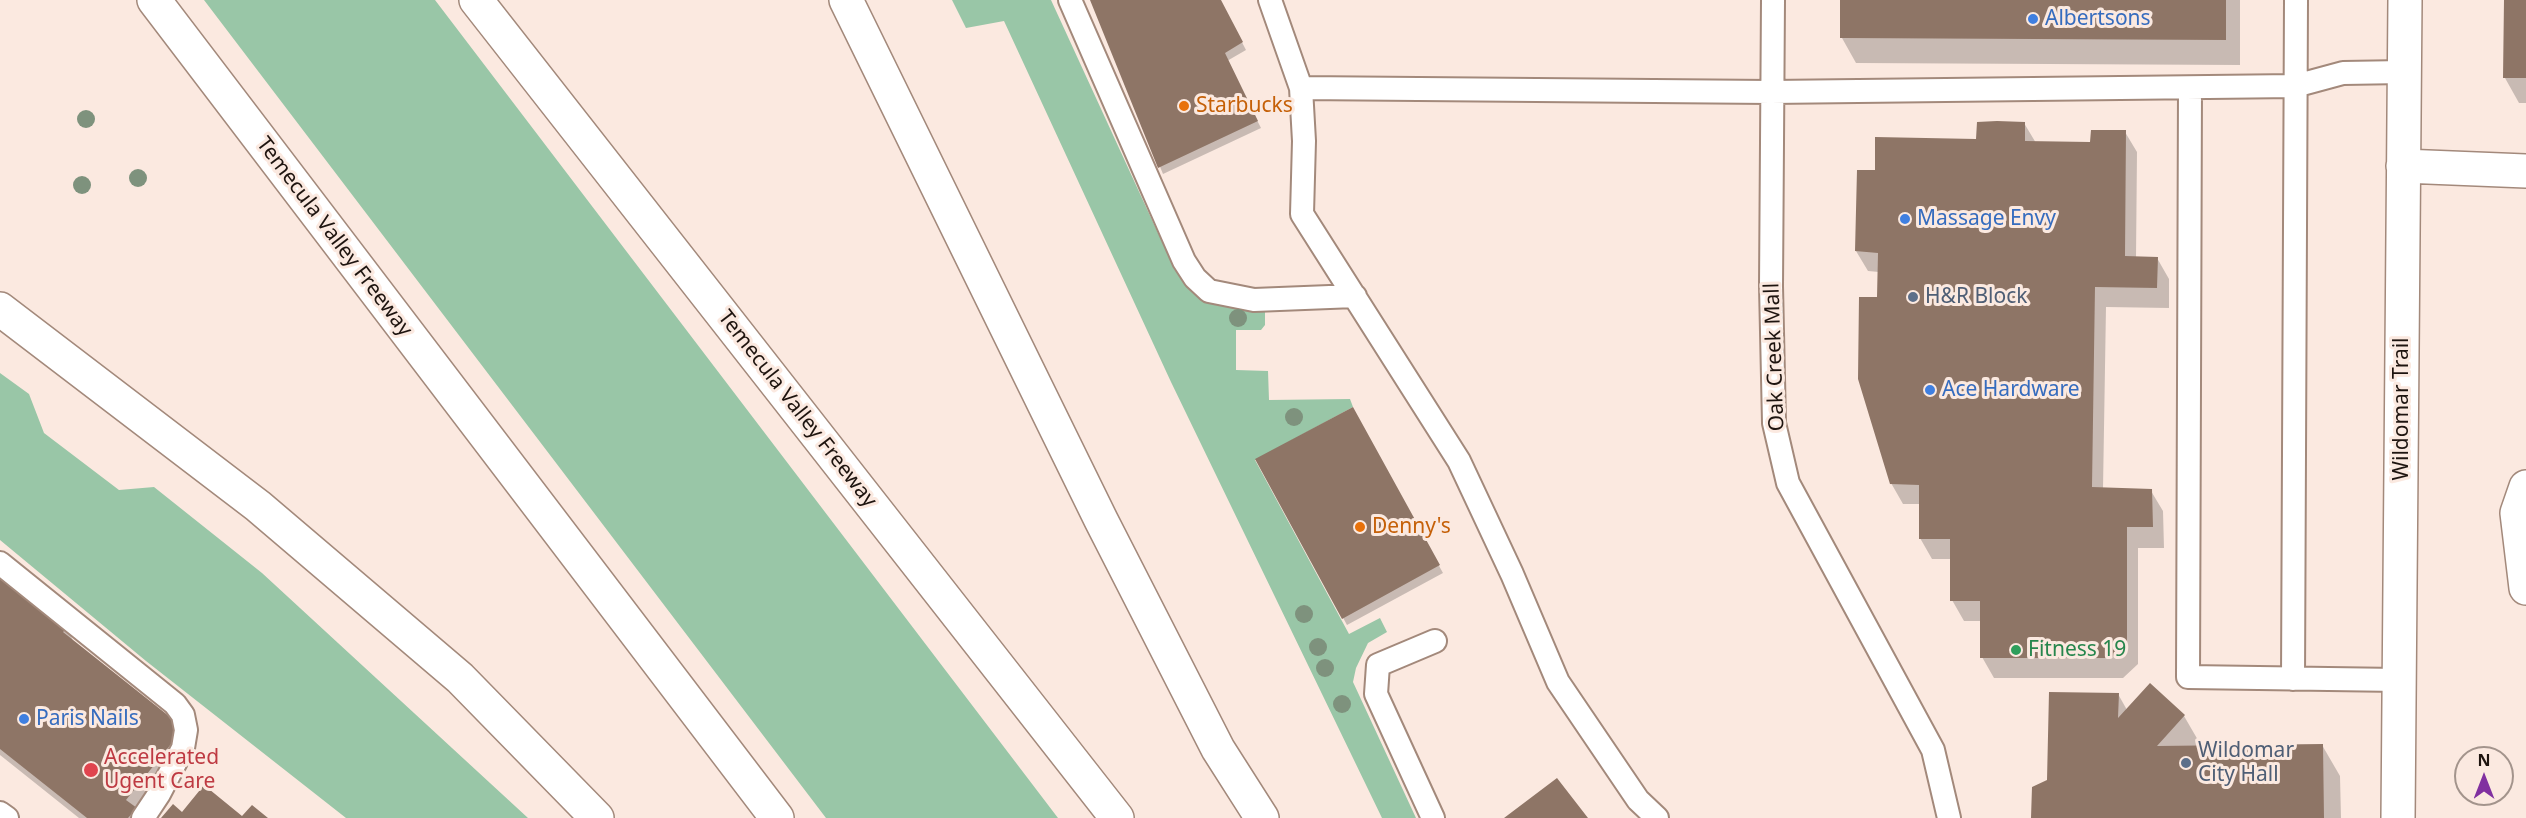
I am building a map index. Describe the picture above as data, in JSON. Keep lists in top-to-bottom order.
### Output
{
  "streets": {
    "main road": ["Temecula Valley Freeway", "Wildomar Trail"],
    "lane": ["Oak Creek Mall"]
  },
  "places": [
    "Albertsons",
    "Starbucks",
    "Massage Envy",
    "H&R Block",
    "Ace Hardware",
    "Denny's",
    "Fitness 19",
    "Paris Nails",
    "Wildomar City Hall",
    "Accelerated Ugent Care"
  ],
  "north": "top"
}
